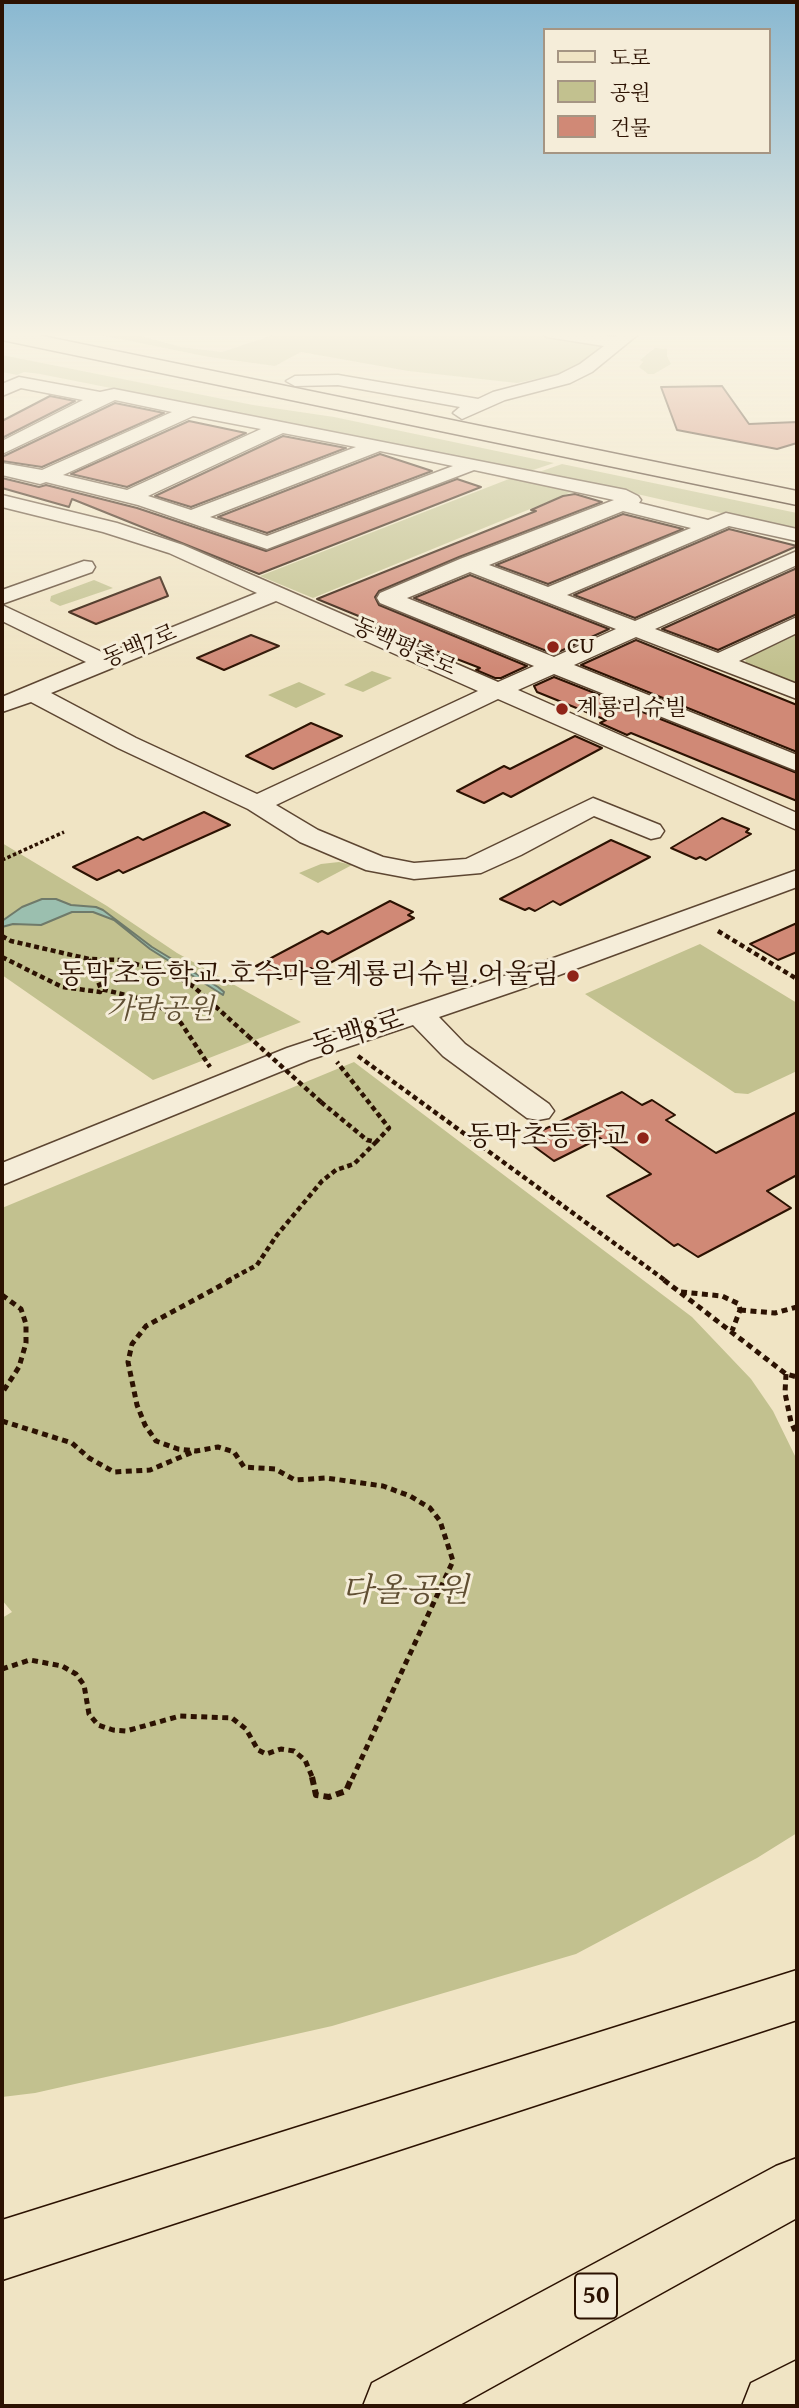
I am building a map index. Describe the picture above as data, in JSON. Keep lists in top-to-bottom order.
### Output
{
  "streets": {
    "main road": ["50"],
    "street": ["동백7로", "동백평촌로", "동백8로"]
  },
  "crossings": [
    ["동백7로", "동백평촌로"]
  ],
  "parks": ["가람공원", "다올공원"],
  "places": [
    "CU",
    "계룡리슈빌",
    "동막초등학교.호수마을계룡리슈빌.어울림",
    "동막초등학교"
  ],
  "legend": ["도로", "공원", "건물"]
}
